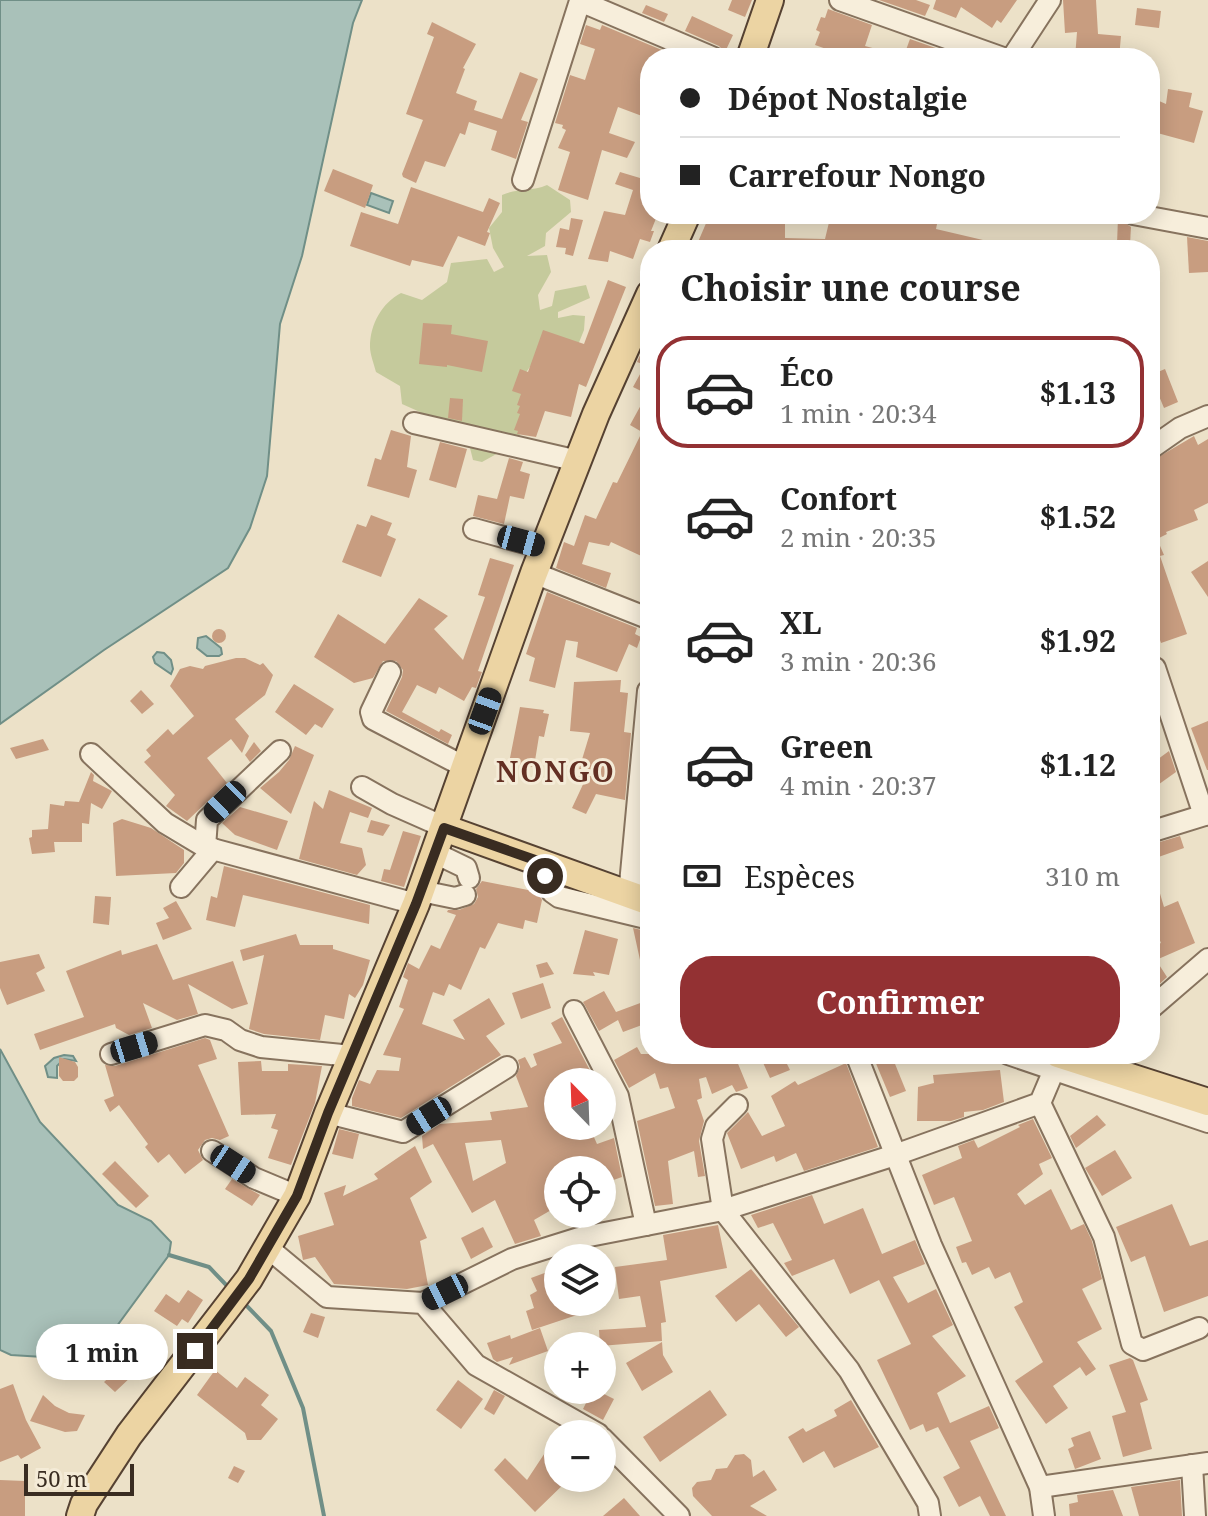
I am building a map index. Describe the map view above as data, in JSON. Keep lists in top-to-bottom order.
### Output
{
  "districts": ["NONGO"],
  "scale_bar": "50 m",
  "north": "top left",
  "page": {
    "banner": ["Dépot Nostalgie", "Carrefour Nongo"],
    "heading": "Choisir une course",
    "list": [
      {
        "name": "Éco",
        "note": "1 min · 20:34",
        "value": "$1.13"
      },
      {
        "name": "Confort",
        "note": "2 min · 20:35",
        "value": "$1.52"
      },
      {
        "name": "XL",
        "note": "3 min · 20:36",
        "value": "$1.92"
      },
      {
        "name": "Green",
        "note": "4 min · 20:37",
        "value": "$1.12"
      }
    ],
    "pay": ["Espèces", "310 m"],
    "buttons": "Confirmer",
    "map_buttons": ["+", "−"],
    "bubble": "1 min",
    "scale": "50 m"
  }
}
